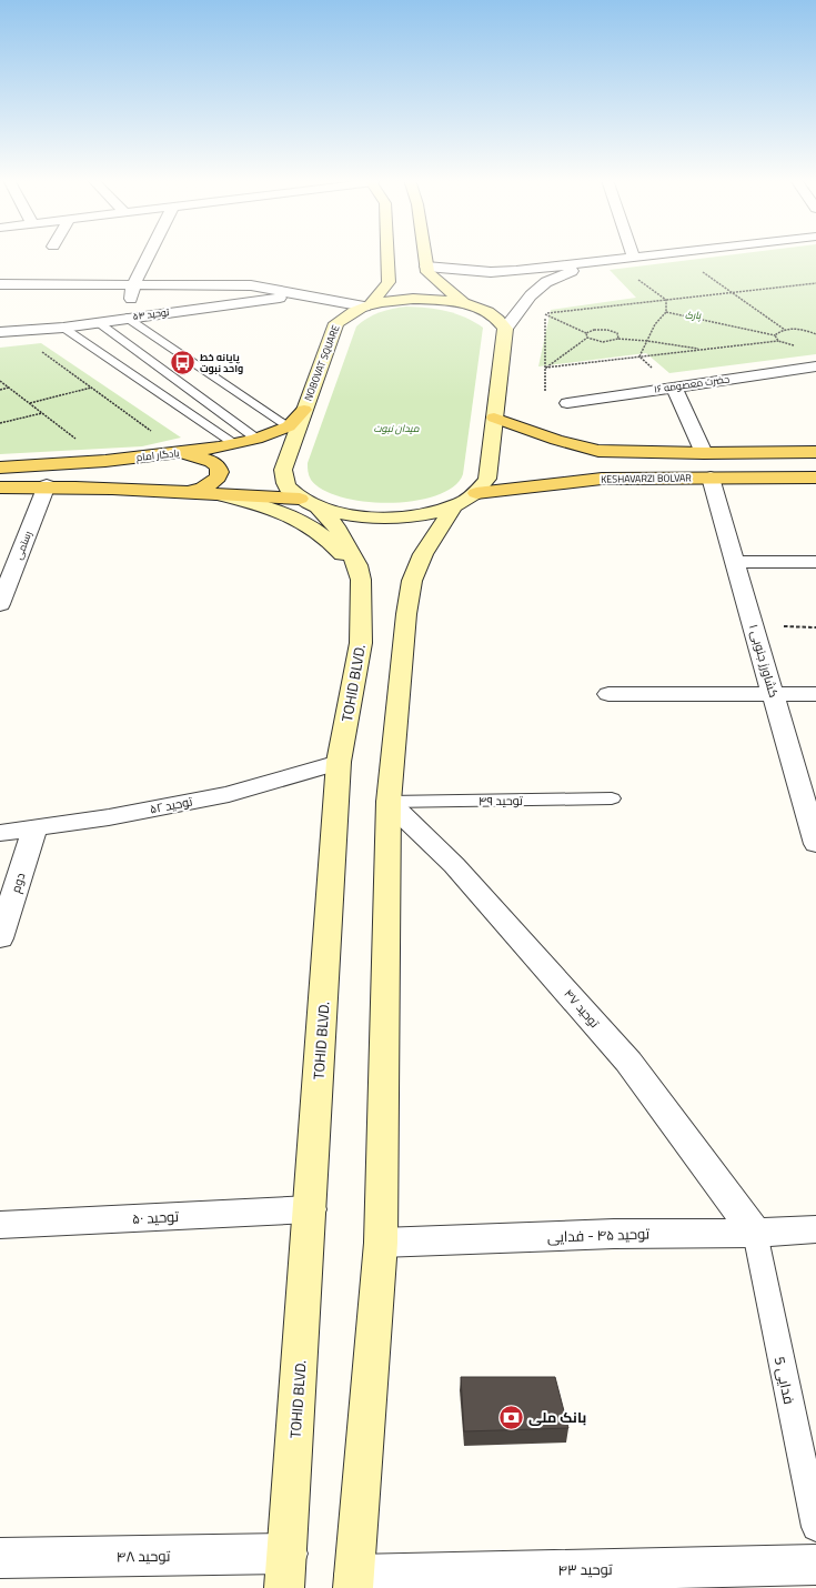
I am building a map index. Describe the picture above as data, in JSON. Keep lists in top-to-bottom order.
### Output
{
  "streets": {
    "main road": [
      "NOBOVAT SQUARE",
      "یادگار امام",
      "KESHAVARZI BOLVAR",
      "TOHID BLVD."
    ],
    "street": [
      "توحید ۵۴",
      "حضرت معصومه ۱۶",
      "رستمی",
      "کشاورز جنوبی ۱",
      "توحید ۵۲",
      "دوم",
      "توحید ۴۷",
      "توحید ۵۰",
      "توحید ۴۵ - فدایی",
      "توحید ۴۸",
      "توحید ۴۳"
    ],
    "lane": ["توحید ۴۹", "فدایی 5"]
  },
  "crossings": [
    ["NOBOVAT SQUARE", "یادگار امام"],
    ["NOBOVAT SQUARE", "TOHID BLVD."],
    ["KESHAVARZI BOLVAR", "کشاورز جنوبی ۱"],
    ["TOHID BLVD.", "توحید ۵۲"],
    ["TOHID BLVD.", "توحید ۵۰"],
    ["TOHID BLVD.", "توحید ۴۸"],
    ["توحید ۴۹", "توحید ۴۷"],
    ["توحید ۵۲", "دوم"],
    ["توحید ۴۷", "توحید ۴۵ - فدایی"],
    ["توحید ۴۷", "فدایی 5"],
    ["توحید ۴۵ - فدایی", "فدایی 5"]
  ],
  "parks": ["پارک", "میدان نبوت"],
  "places": {
    "bus stop": ["پایانه خط واحد نبوت"],
    "bank": ["بانک ملی"]
  }
}
